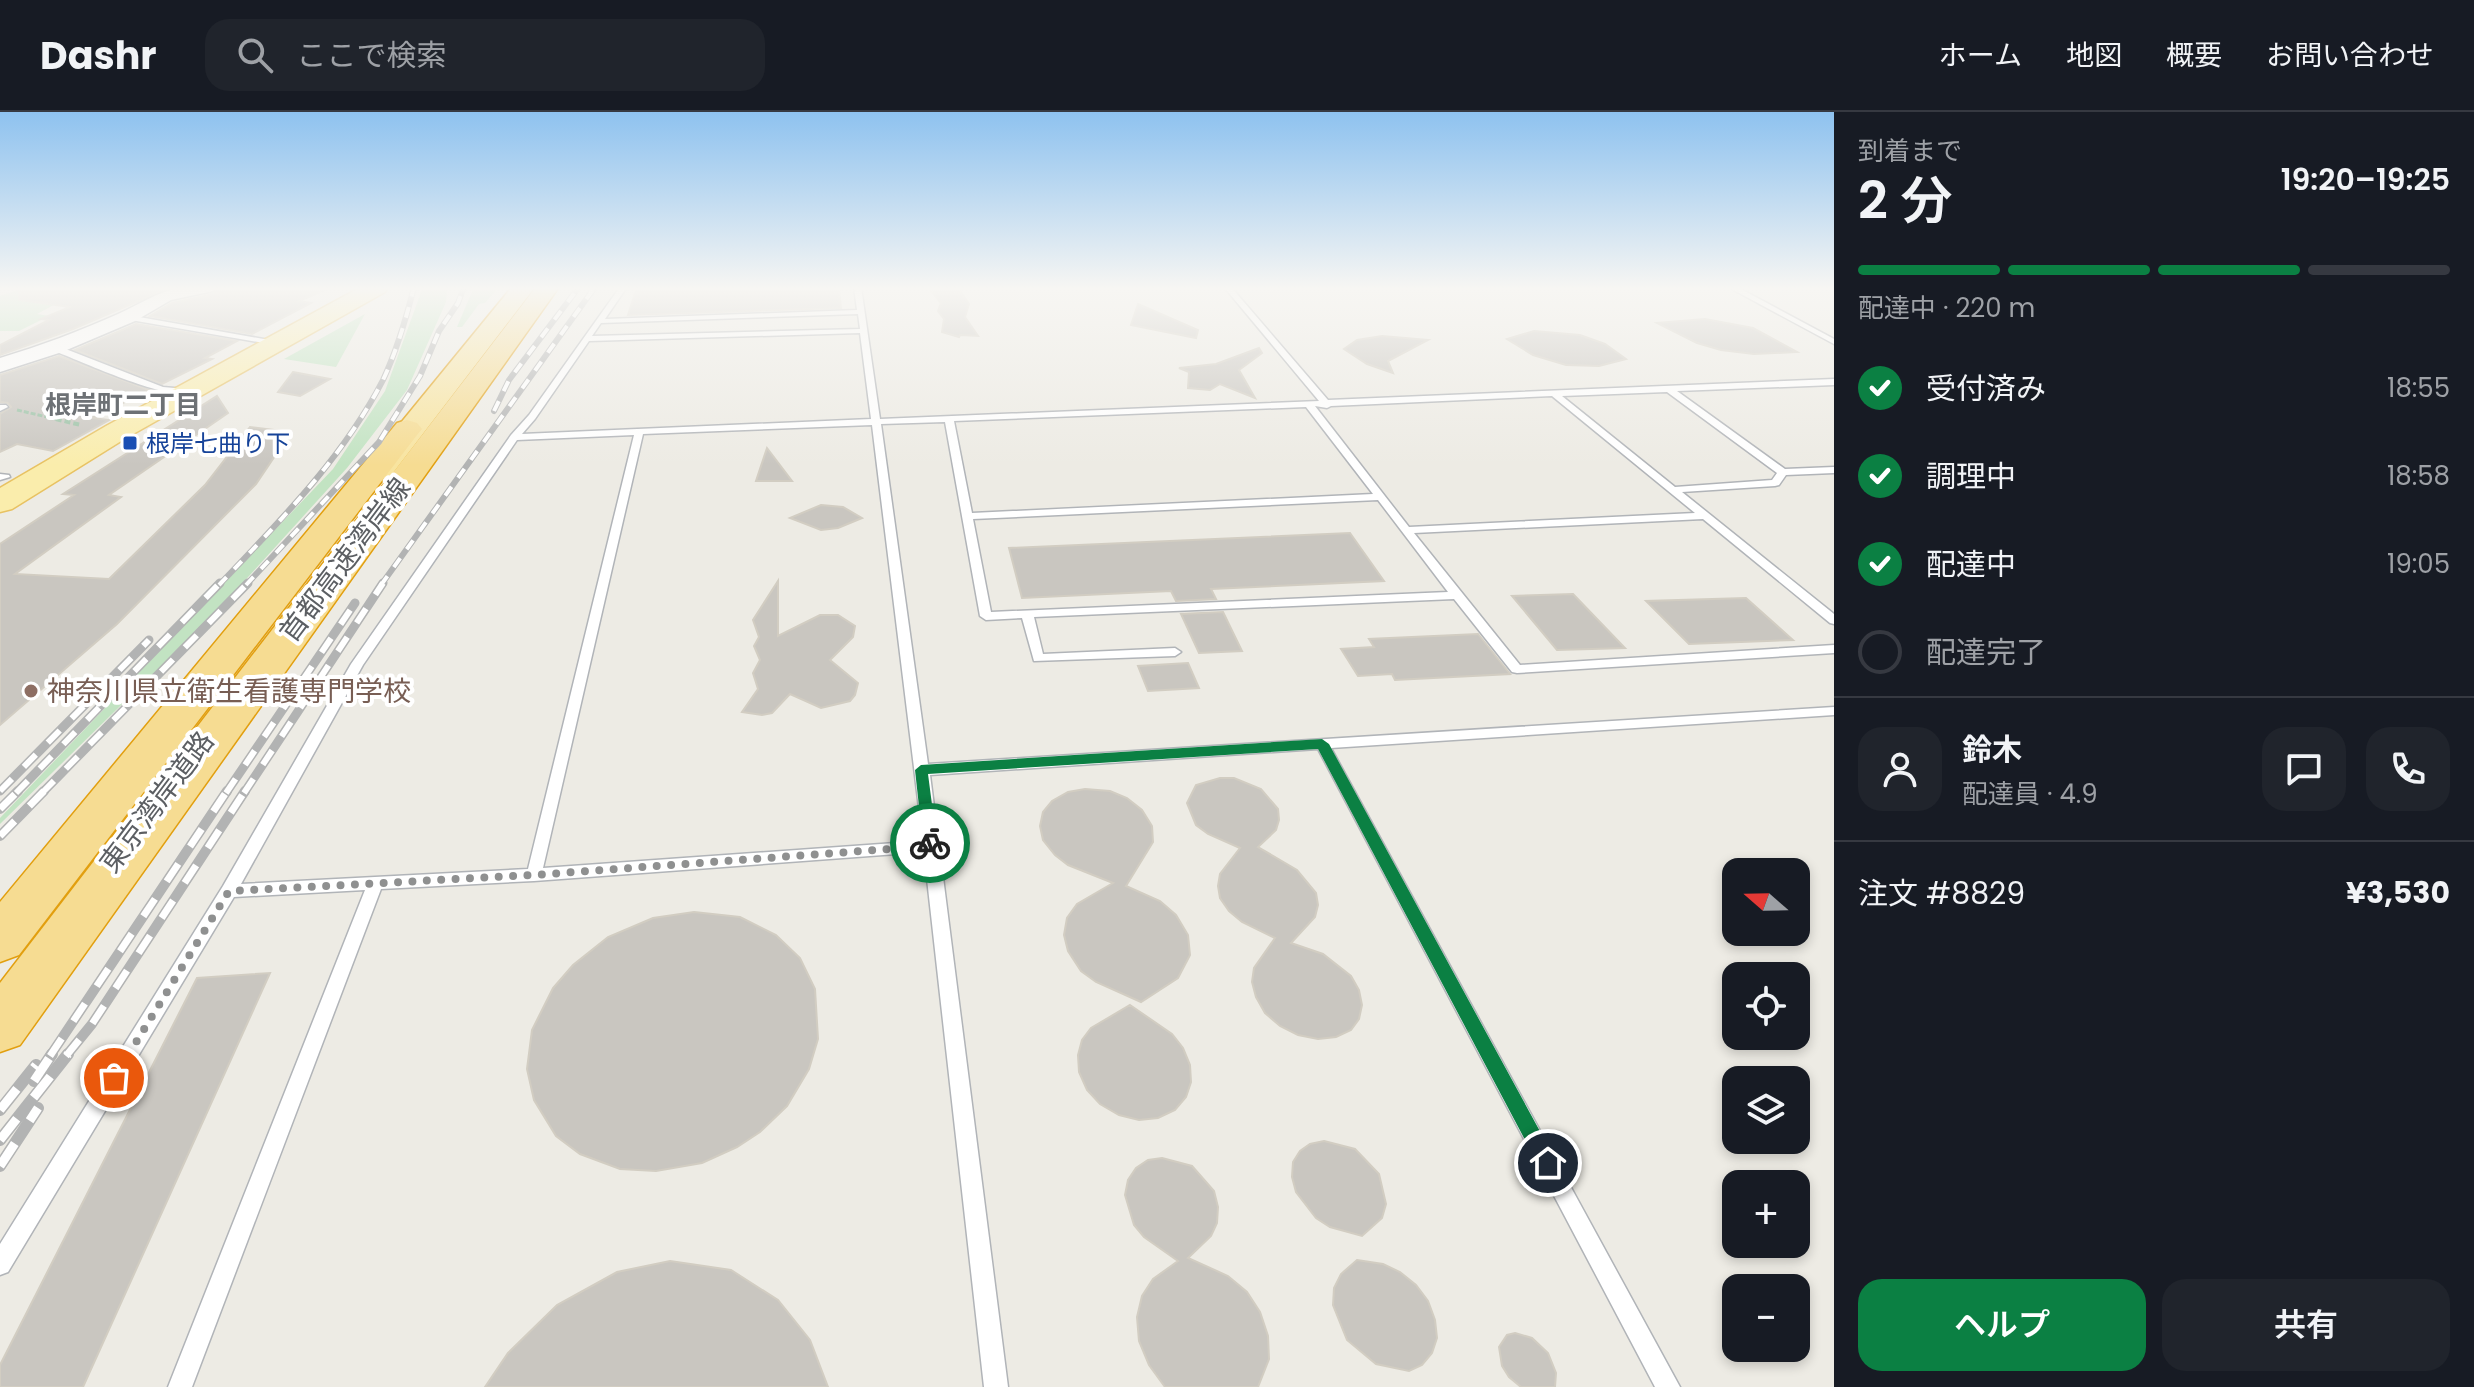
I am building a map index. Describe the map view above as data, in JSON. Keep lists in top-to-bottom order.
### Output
{
  "streets": {
    "highway": ["首都高速湾岸線", "東京湾岸道路"]
  },
  "districts": ["根岸町二丁目"],
  "places": {
    "transit": ["根岸七曲り下"],
    "other": ["神奈川県立衛生看護専門学校"]
  },
  "north": "left",
  "page": {
    "header": "Dashr",
    "search": "ここで検索",
    "nav": [
      "ホーム",
      "地図",
      "概要",
      "お問い合わせ"
    ],
    "heading": ["2 分", "到着まで", "19:20–19:25"],
    "panel": [
      "鈴木",
      "配達員 · 4.9",
      "注文 #8829",
      "¥3,530"
    ],
    "bar": "配達中 · 220 m",
    "list": [
      ["受付済み", "18:55"],
      ["調理中", "18:58"],
      ["配達中", "19:05"],
      "配達完了"
    ],
    "map_buttons": ["+", "−"],
    "buttons": ["ヘルプ", "共有"]
  }
}
